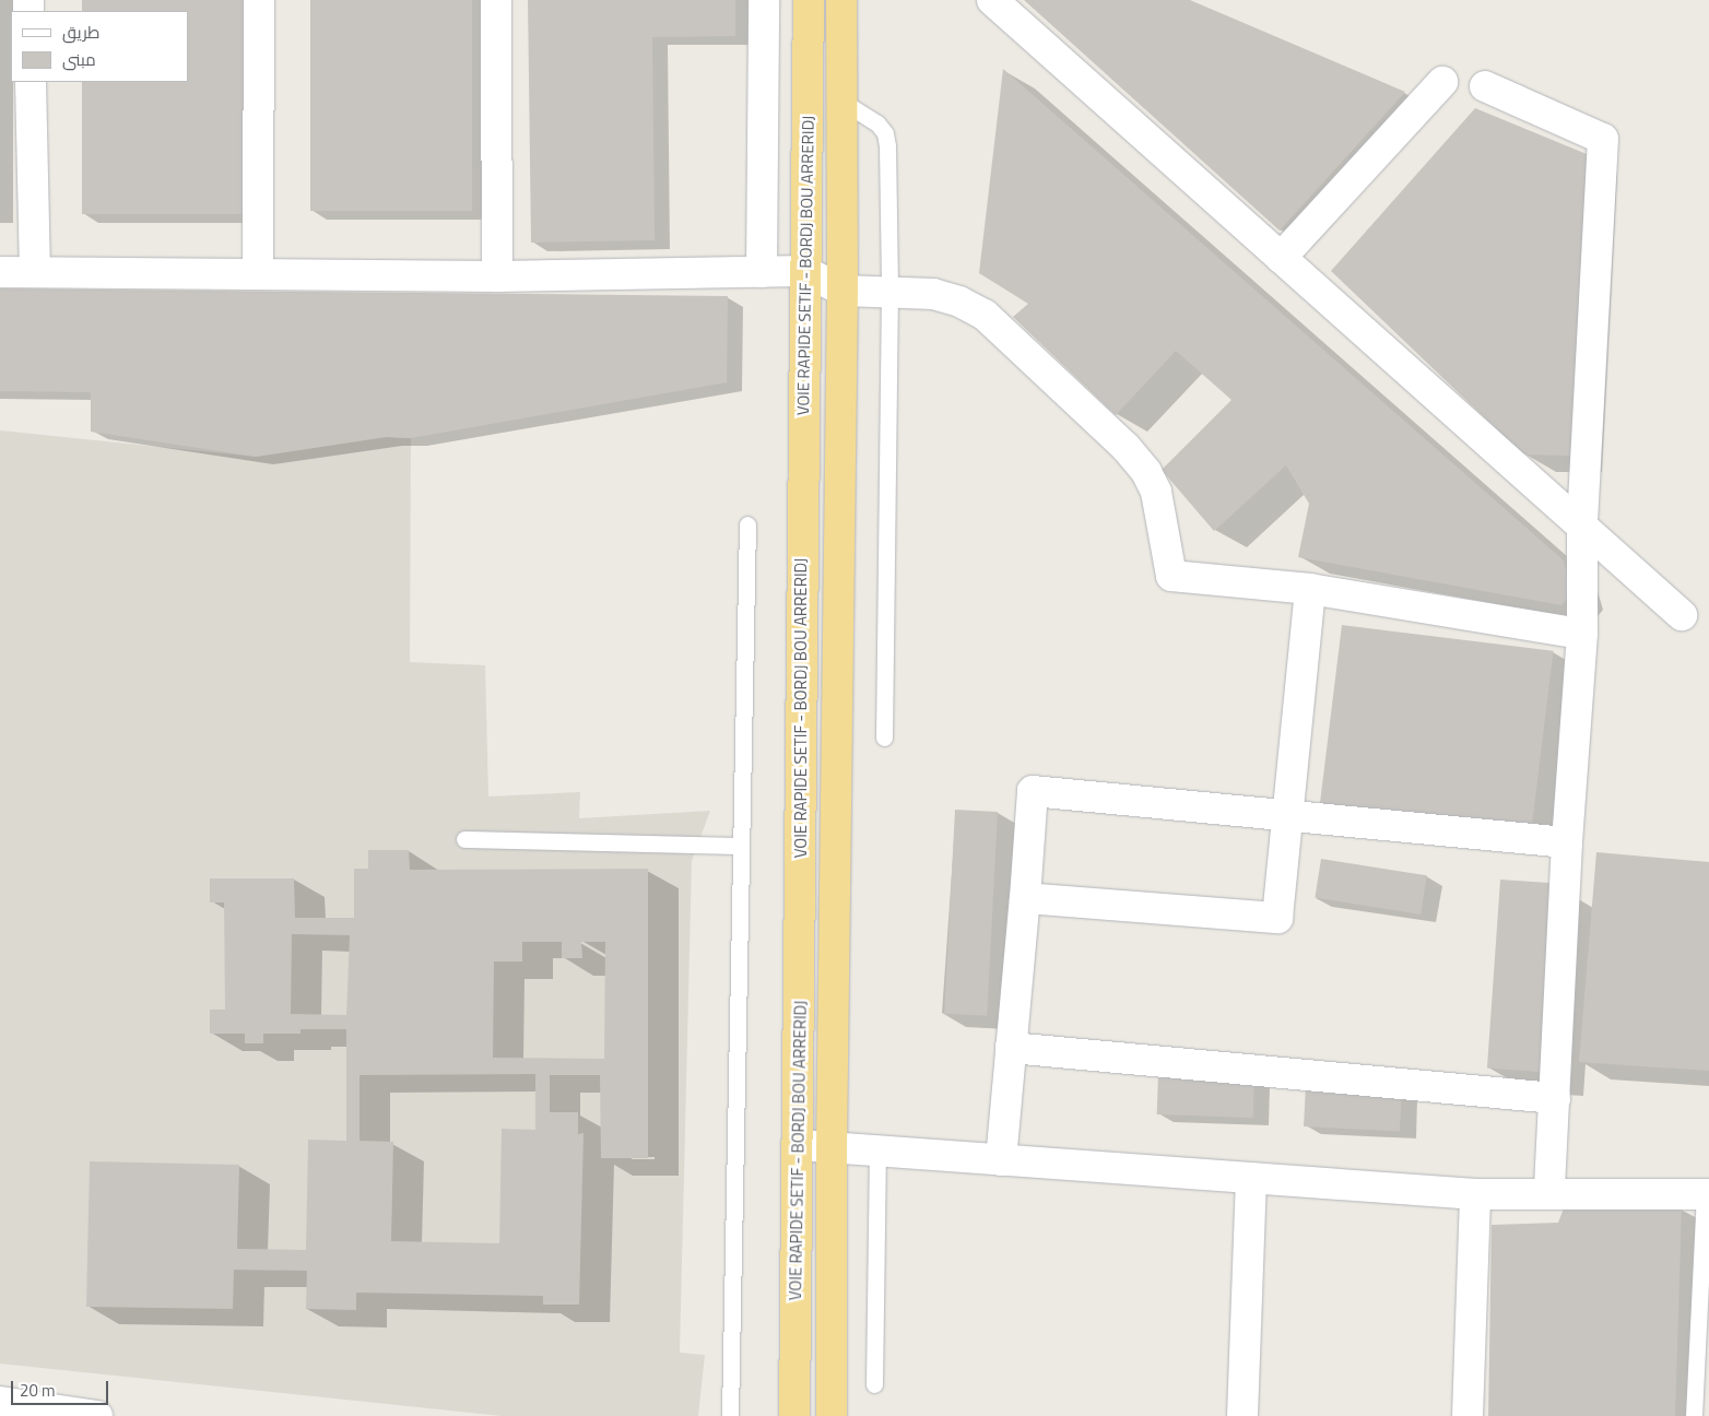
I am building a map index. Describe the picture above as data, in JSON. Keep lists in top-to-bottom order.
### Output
{
  "streets": {
    "highway": ["VOIE RAPIDE SETIF - BORDJ BOU ARRERIDJ"]
  },
  "legend": ["طريق", "مبنى"],
  "scale_bar": "20 m"
}
